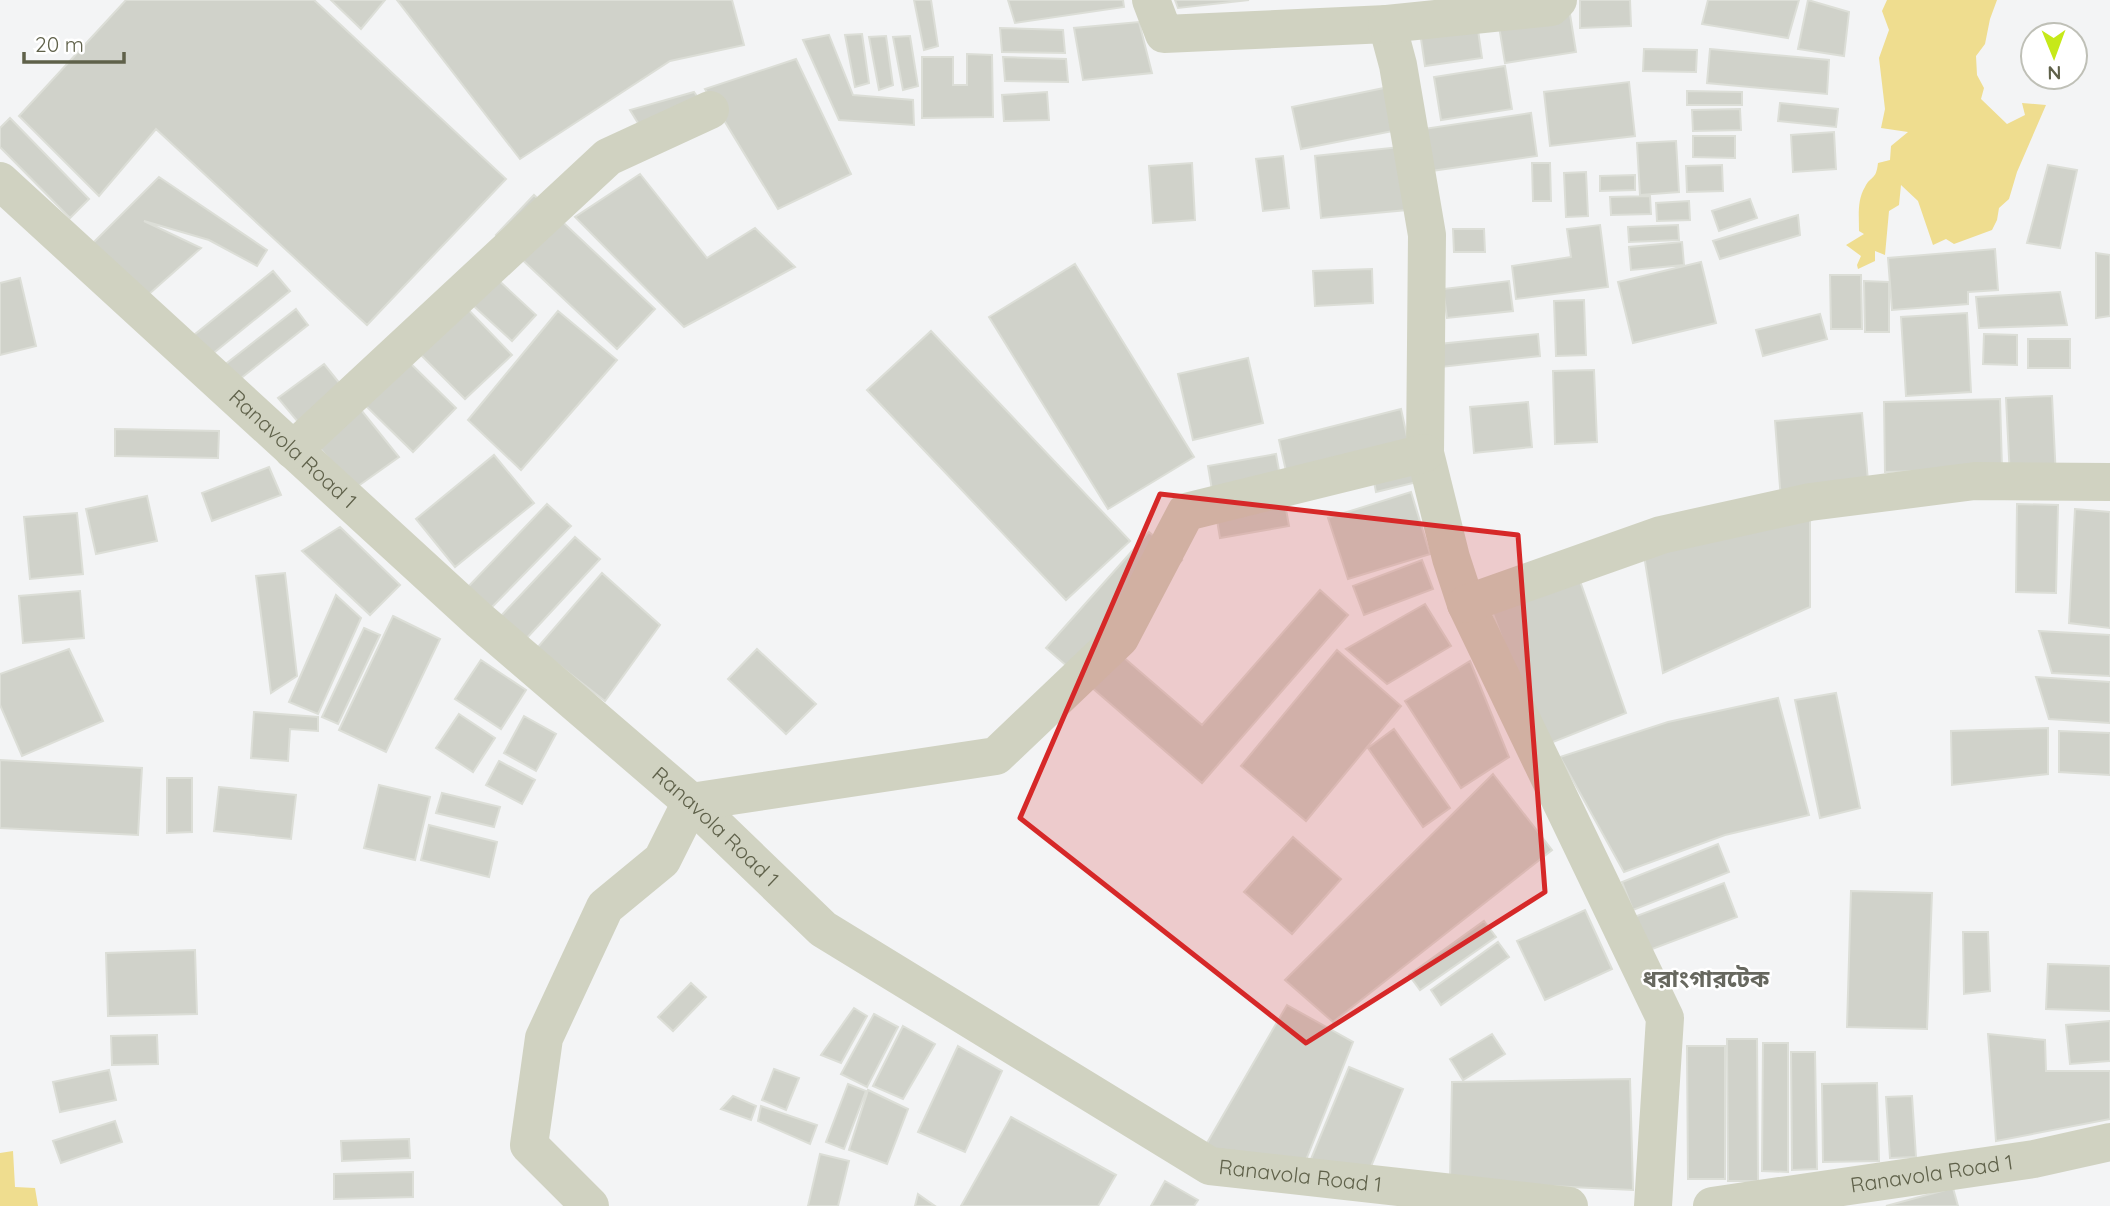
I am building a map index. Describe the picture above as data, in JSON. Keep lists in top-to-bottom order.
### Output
{
  "streets": {
    "street": ["Ranavola Road 1"]
  },
  "districts": ["ধরাংগারটেক"],
  "scale_bar": "20 m",
  "north": "bottom"
}
